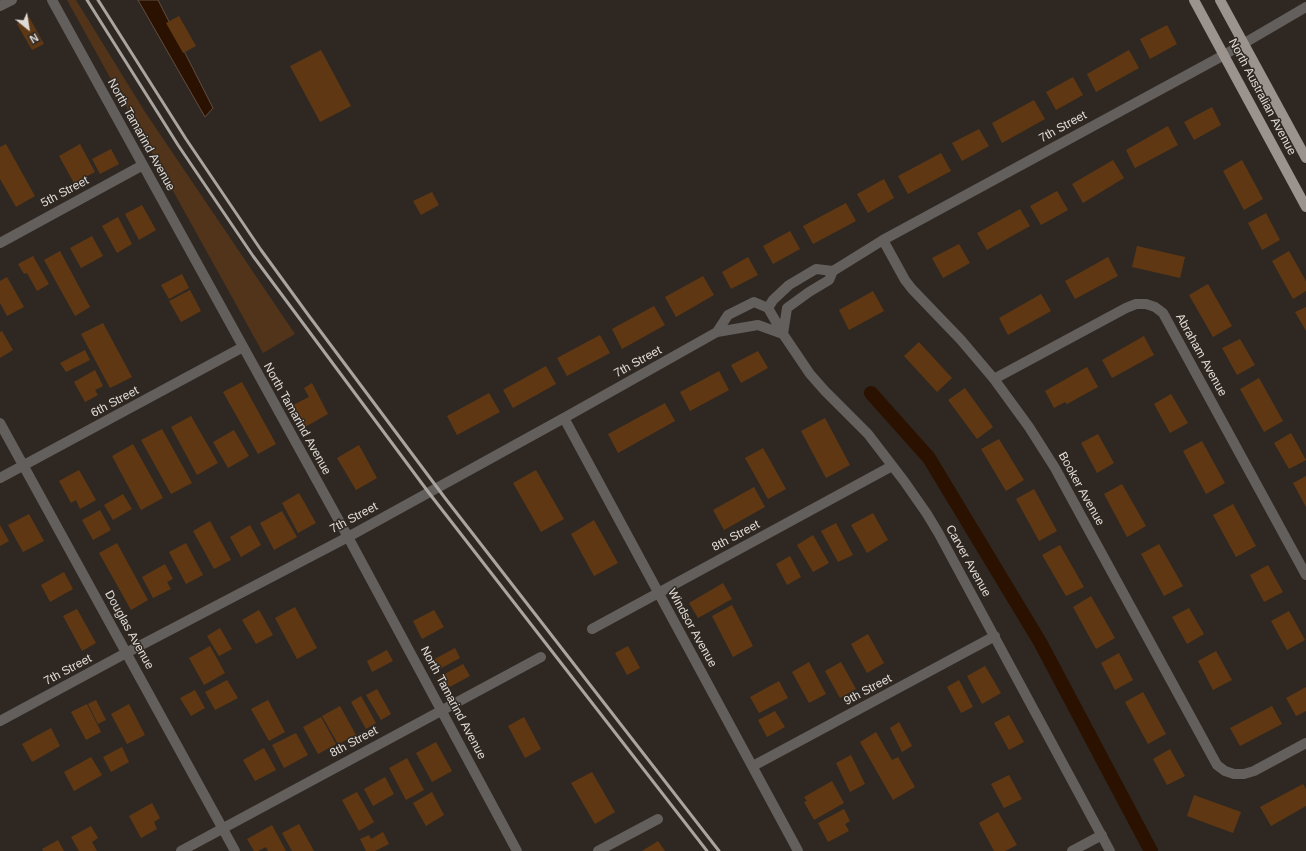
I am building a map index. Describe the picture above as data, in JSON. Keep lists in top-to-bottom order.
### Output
{
  "streets": {
    "main road": ["North Australian Avenue"],
    "street": [
      "7th Street",
      "North Tamarind Avenue",
      "5th Street",
      "Abraham Avenue",
      "6th Street",
      "Booker Avenue",
      "8th Street",
      "Carver Avenue",
      "Windsor Avenue",
      "Douglas Avenue",
      "9th Street"
    ]
  },
  "crossings": [
    ["North Australian Avenue", "7th Street"],
    ["7th Street", "North Tamarind Avenue"],
    ["7th Street", "Booker Avenue"],
    ["7th Street", "Carver Avenue"],
    ["7th Street", "Windsor Avenue"],
    ["7th Street", "Douglas Avenue"],
    ["North Tamarind Avenue", "5th Street"],
    ["North Tamarind Avenue", "6th Street"],
    ["North Tamarind Avenue", "8th Street"],
    ["Abraham Avenue", "Booker Avenue"],
    ["6th Street", "Douglas Avenue"],
    ["8th Street", "Carver Avenue"],
    ["8th Street", "Windsor Avenue"],
    ["8th Street", "Douglas Avenue"],
    ["Carver Avenue", "9th Street"],
    ["Windsor Avenue", "9th Street"]
  ],
  "north": "bottom right"
}
